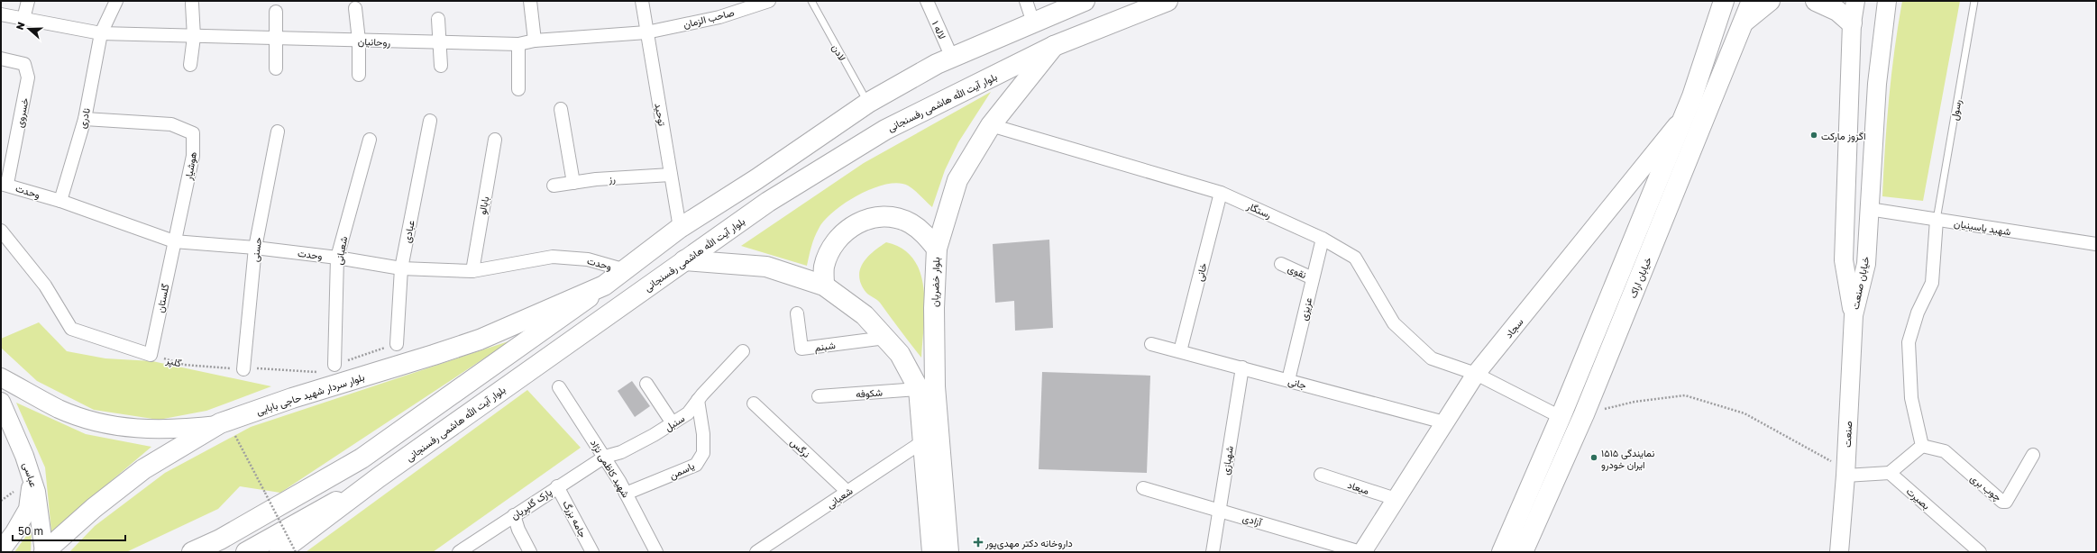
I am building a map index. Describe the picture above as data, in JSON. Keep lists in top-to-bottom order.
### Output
{
  "streets": {
    "main road": [
      "بلوار آیت الله هاشمی رفسنجانی",
      "خیابان اراک",
      "بلوار خضریان",
      "خیابان صنعت",
      "سجاد",
      "بلوار سردار شهید حاجی بابایی",
      "صنعت",
      "عباسی"
    ],
    "street": [
      "صاحب الزمان",
      "لاله ۱",
      "روحانیان",
      "خسروی",
      "توحید",
      "نادری",
      "هوشیار",
      "رز",
      "وحدت",
      "بابالو",
      "رستگار",
      "شهید یاسینیان",
      "عبادی",
      "حسنی",
      "شعبانی",
      "نقوی",
      "خانی",
      "گلستان",
      "عزیزی",
      "شبنم",
      "جانی",
      "شکوفه",
      "سنبل",
      "نرگس",
      "شهبازی",
      "شهید کاظمی نژاد",
      "یاسمن",
      "میعاد",
      "چوب بری",
      "بصیرت",
      "پارک گلپریان",
      "جامه بزرگ",
      "آزادی"
    ],
    "lane": ["لادن", "رسول"],
    "path": ["گلپر"]
  },
  "crossings": [
    ["صاحب الزمان", "روحانیان"],
    ["صاحب الزمان", "توحید"],
    ["روحانیان", "توحید"],
    ["روحانیان", "نادری"],
    ["بلوار آیت الله هاشمی رفسنجانی", "بلوار خضریان"],
    ["رسول", "شهید یاسینیان"],
    ["خسروی", "وحدت"],
    ["توحید", "رز"],
    ["نادری", "هوشیار"],
    ["نادری", "وحدت"],
    ["هوشیار", "وحدت"],
    ["هوشیار", "گلستان"],
    ["وحدت", "بابالو"],
    ["وحدت", "عبادی"],
    ["وحدت", "حسنی"],
    ["وحدت", "شعبانی"],
    ["وحدت", "گلستان"],
    ["رستگار", "خانی"],
    ["رستگار", "خیابان اراک"],
    ["رستگار", "بلوار خضریان"],
    ["رستگار", "عزیزی"],
    ["رستگار", "سجاد"],
    ["شهید یاسینیان", "خیابان صنعت"],
    ["عبادی", "گلپر"],
    ["حسنی", "گلپر"],
    ["شعبانی", "گلپر"],
    ["شعبانی", "نرگس"],
    ["نقوی", "عزیزی"],
    ["خانی", "جانی"],
    ["خیابان اراک", "سجاد"],
    ["خیابان صنعت", "صنعت"],
    ["گلستان", "گلپر"],
    ["عزیزی", "جانی"],
    ["سجاد", "جانی"],
    ["سجاد", "میعاد"],
    ["سجاد", "آزادی"],
    ["جانی", "شهبازی"],
    ["بلوار سردار شهید حاجی بابایی", "عباسی"],
    ["سنبل", "شهید کاظمی نژاد"],
    ["سنبل", "یاسمن"],
    ["سنبل", "پارک گلپریان"],
    ["شهبازی", "آزادی"],
    ["شهید کاظمی نژاد", "یاسمن"],
    ["شهید کاظمی نژاد", "پارک گلپریان"],
    ["پارک گلپریان", "جامه بزرگ"]
  ],
  "places": {
    "other": ["اگزوز مارکت", "نمایندگی ۱۵۱۵ ایران خودرو"],
    "health": ["داروخانه دکتر مهدی‌پور"]
  },
  "scale_bar": "50 m",
  "north": "left"
}
